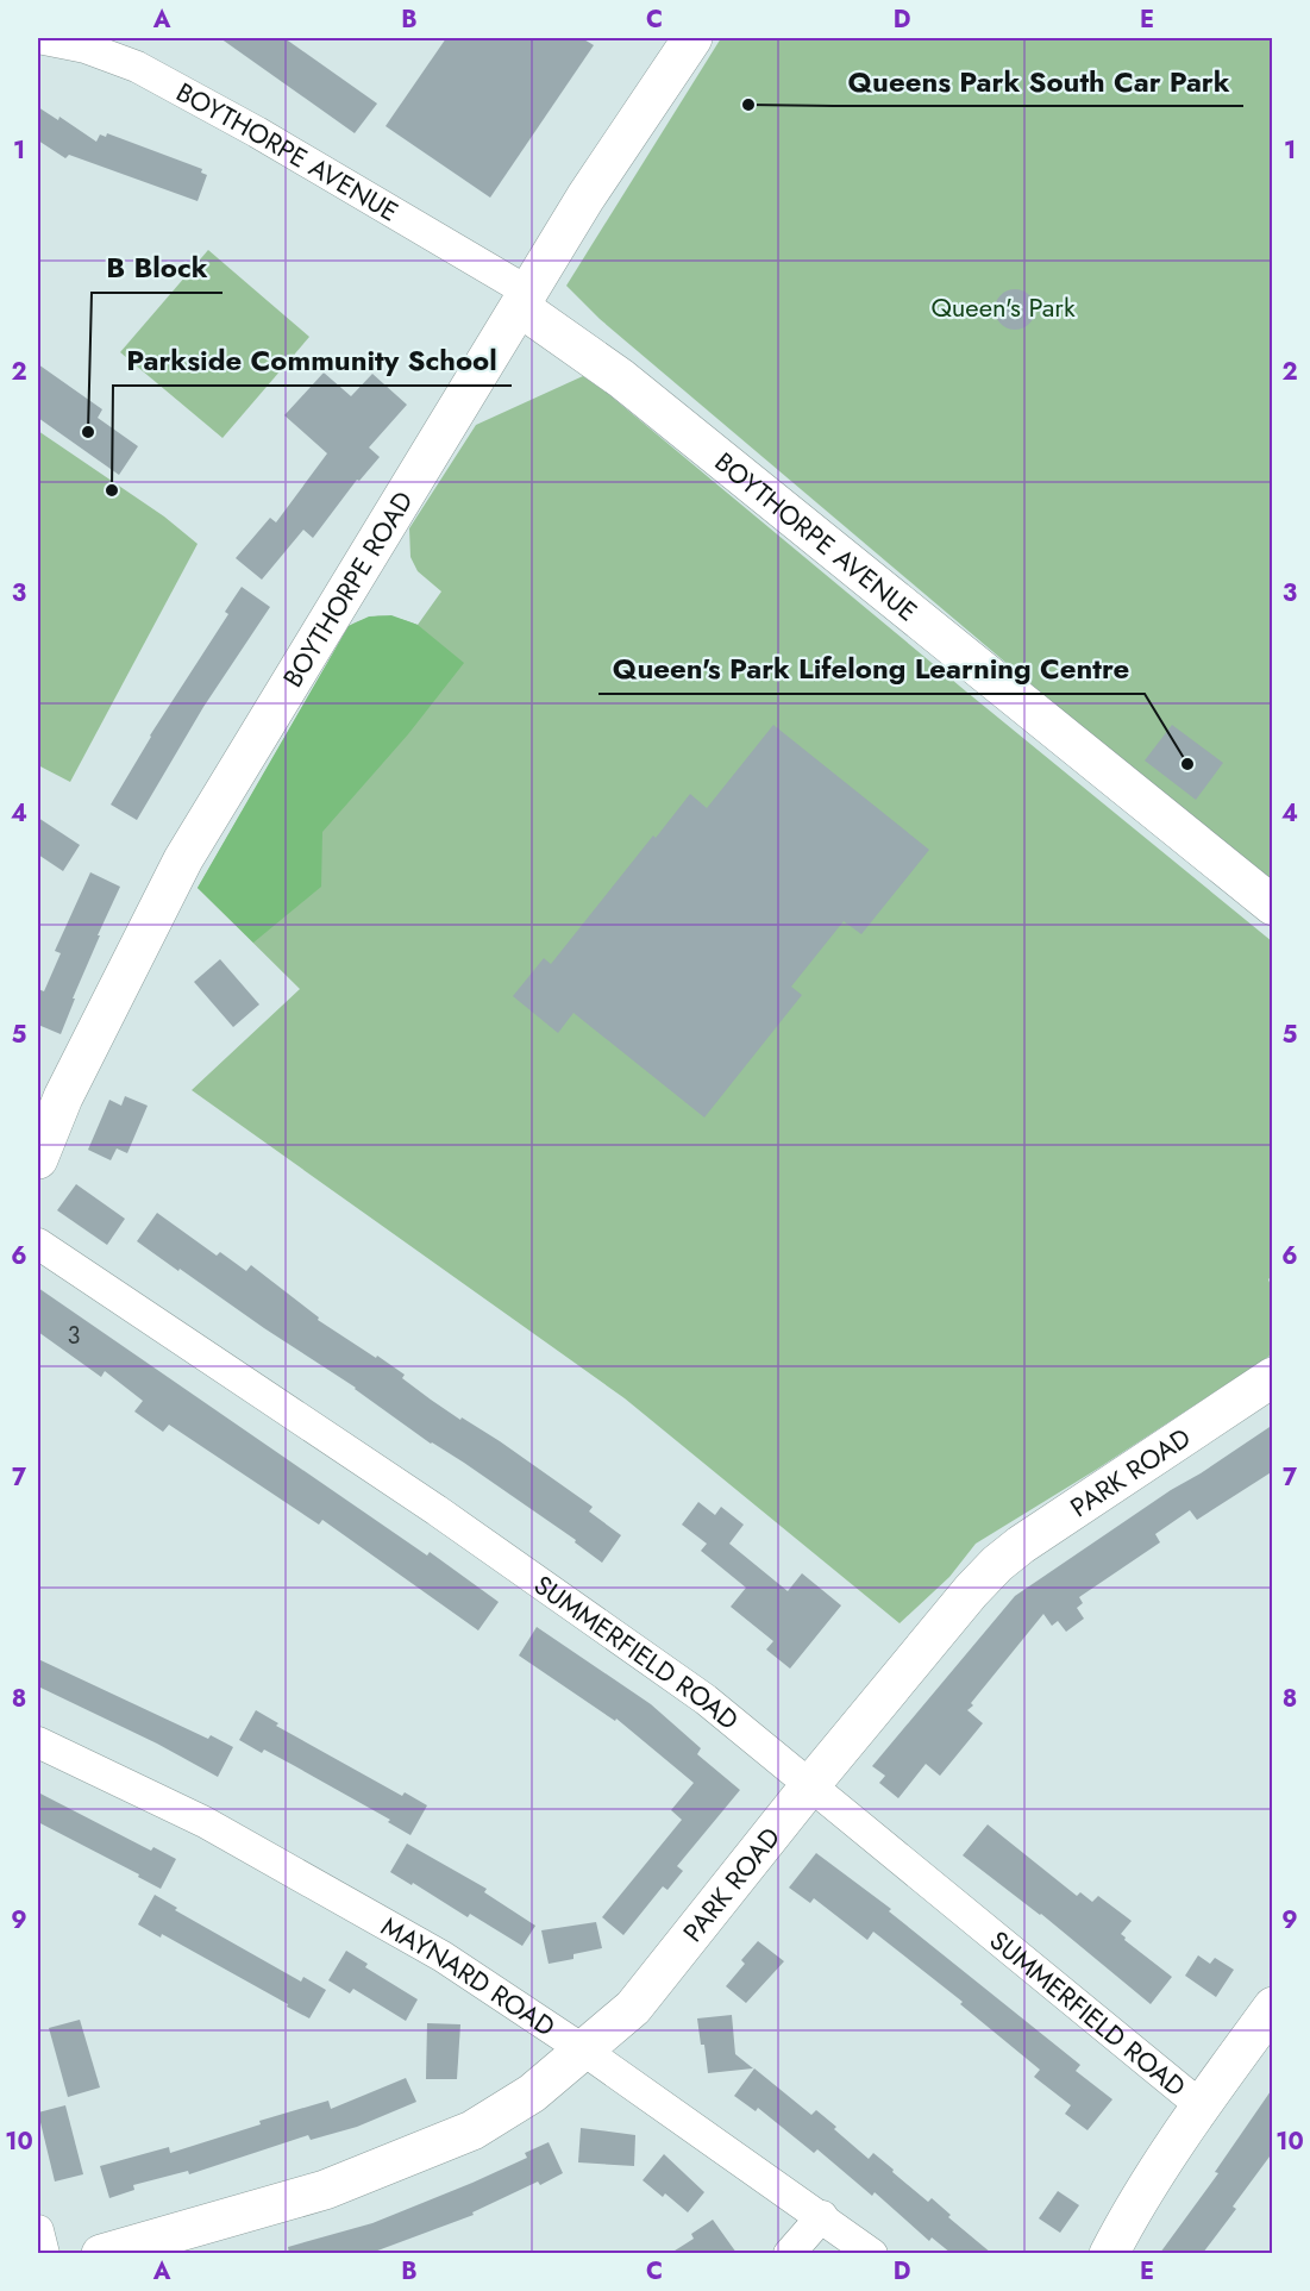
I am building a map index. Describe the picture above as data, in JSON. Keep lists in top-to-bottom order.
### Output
{
  "streets": {
    "street": [
      "BOYTHORPE AVENUE",
      "BOYTHORPE ROAD",
      "PARK ROAD",
      "SUMMERFIELD ROAD",
      "MAYNARD ROAD"
    ]
  },
  "crossings": [
    ["BOYTHORPE AVENUE", "BOYTHORPE ROAD"],
    ["PARK ROAD", "SUMMERFIELD ROAD"],
    ["PARK ROAD", "MAYNARD ROAD"]
  ],
  "parks": ["Queen's Park"],
  "places": [
    "Queens Park South Car Park",
    "B Block",
    "Parkside Community School",
    "Queen's Park Lifelong Learning Centre"
  ],
  "house_numbers": ["3"],
  "grid": {
    "columns": [
      "A",
      "B",
      "C",
      "D",
      "E"
    ],
    "rows": [
      "1",
      "2",
      "3",
      "4",
      "5",
      "6",
      "7",
      "8",
      "9",
      "10"
    ]
  }
}
